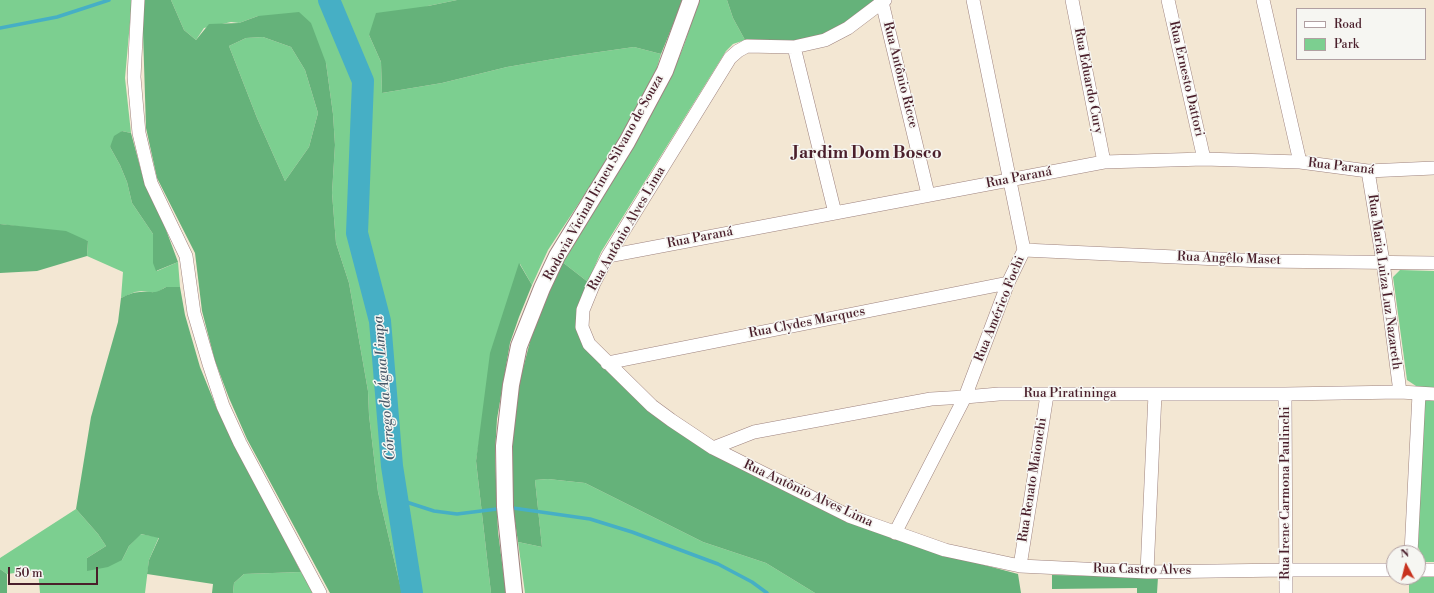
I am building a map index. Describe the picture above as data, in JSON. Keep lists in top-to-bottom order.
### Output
{
  "streets": {
    "main road": ["Rodovia Vicinal Irineu Silvano de Souza"],
    "street": [
      "Rua Antônio Ricce",
      "Rua Ernesto Dattori",
      "Rua Eduardo Cury",
      "Rua Paraná",
      "Rua Antônio Alves Lima",
      "Rua Angêlo Maset",
      "Rua Maria Luiza Luz Nazareth",
      "Rua Américo Fochi",
      "Rua Clydes Marques",
      "Rua Piratininga",
      "Rua Renato Maionchi",
      "Rua Irene Carmona Paulinchi",
      "Rua Castro Alves"
    ]
  },
  "crossings": [
    ["Rua Antônio Ricce", "Rua Paraná"],
    ["Rua Antônio Ricce", "Rua Antônio Alves Lima"],
    ["Rua Ernesto Dattori", "Rua Paraná"],
    ["Rua Eduardo Cury", "Rua Paraná"],
    ["Rua Paraná", "Rua Antônio Alves Lima"],
    ["Rua Paraná", "Rua Maria Luiza Luz Nazareth"],
    ["Rua Paraná", "Rua Américo Fochi"],
    ["Rua Antônio Alves Lima", "Rua Américo Fochi"],
    ["Rua Antônio Alves Lima", "Rua Clydes Marques"],
    ["Rua Antônio Alves Lima", "Rua Piratininga"],
    ["Rua Antônio Alves Lima", "Rua Castro Alves"],
    ["Rua Angêlo Maset", "Rua Maria Luiza Luz Nazareth"],
    ["Rua Angêlo Maset", "Rua Américo Fochi"],
    ["Rua Maria Luiza Luz Nazareth", "Rua Piratininga"],
    ["Rua Américo Fochi", "Rua Clydes Marques"],
    ["Rua Américo Fochi", "Rua Piratininga"],
    ["Rua Américo Fochi", "Rua Castro Alves"],
    ["Rua Piratininga", "Rua Renato Maionchi"],
    ["Rua Piratininga", "Rua Irene Carmona Paulinchi"],
    ["Rua Renato Maionchi", "Rua Castro Alves"],
    ["Rua Irene Carmona Paulinchi", "Rua Castro Alves"]
  ],
  "districts": ["Jardim Dom Bosco"],
  "water": ["Córrego da Água Limpa"],
  "legend": ["Road", "Park"],
  "scale_bar": "50 m",
  "north": "top"
}
